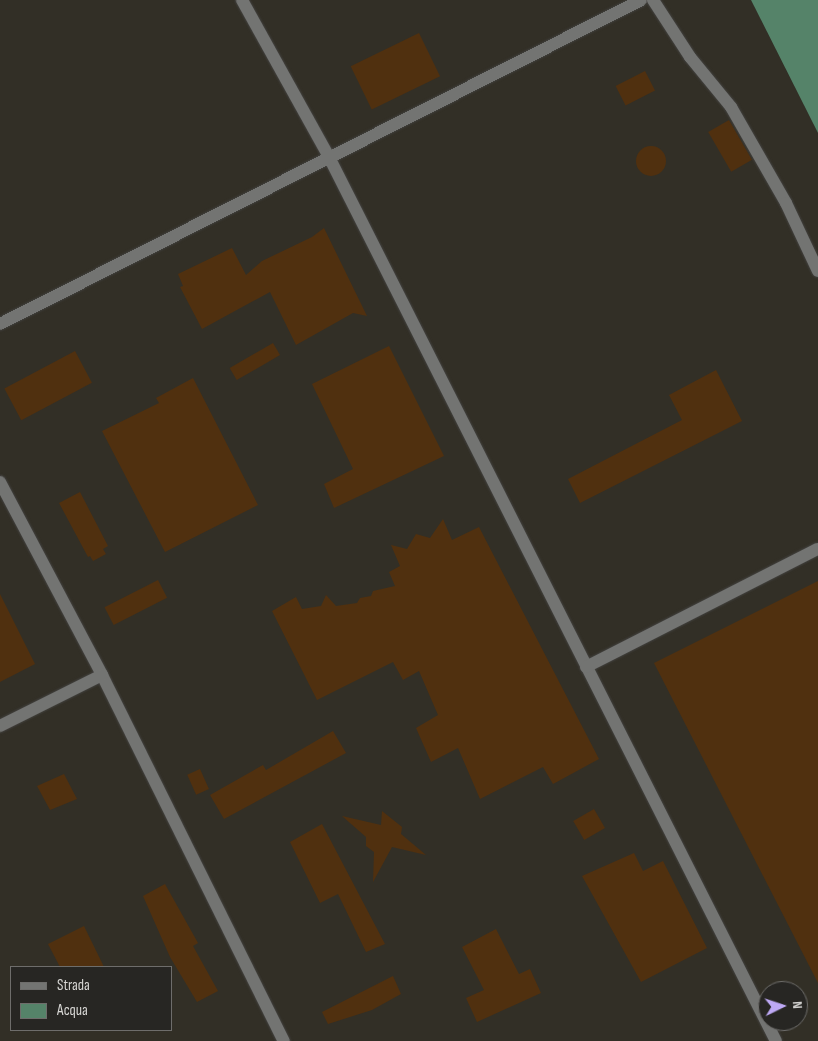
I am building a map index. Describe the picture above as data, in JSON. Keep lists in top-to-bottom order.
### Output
{
  "legend": ["Strada", "Acqua"],
  "north": "right"
}
